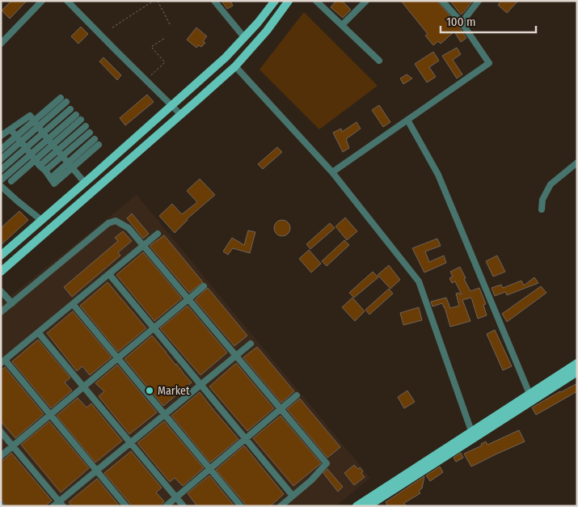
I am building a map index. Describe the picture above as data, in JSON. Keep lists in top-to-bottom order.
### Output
{
  "places": ["Market"],
  "scale_bar": "100 m"
}
